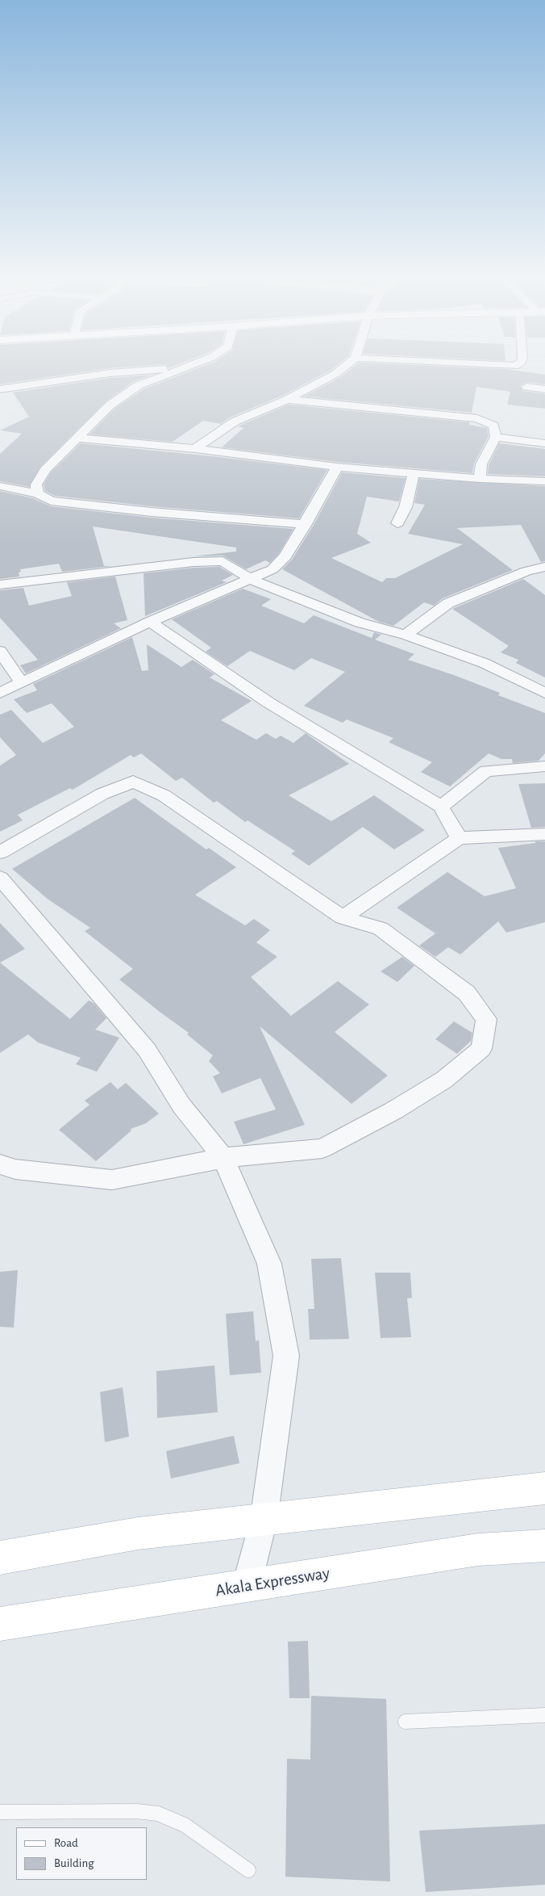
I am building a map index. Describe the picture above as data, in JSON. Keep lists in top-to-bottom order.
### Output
{
  "streets": {
    "street": ["Akala Expressway"]
  },
  "legend": ["Road", "Building"]
}
